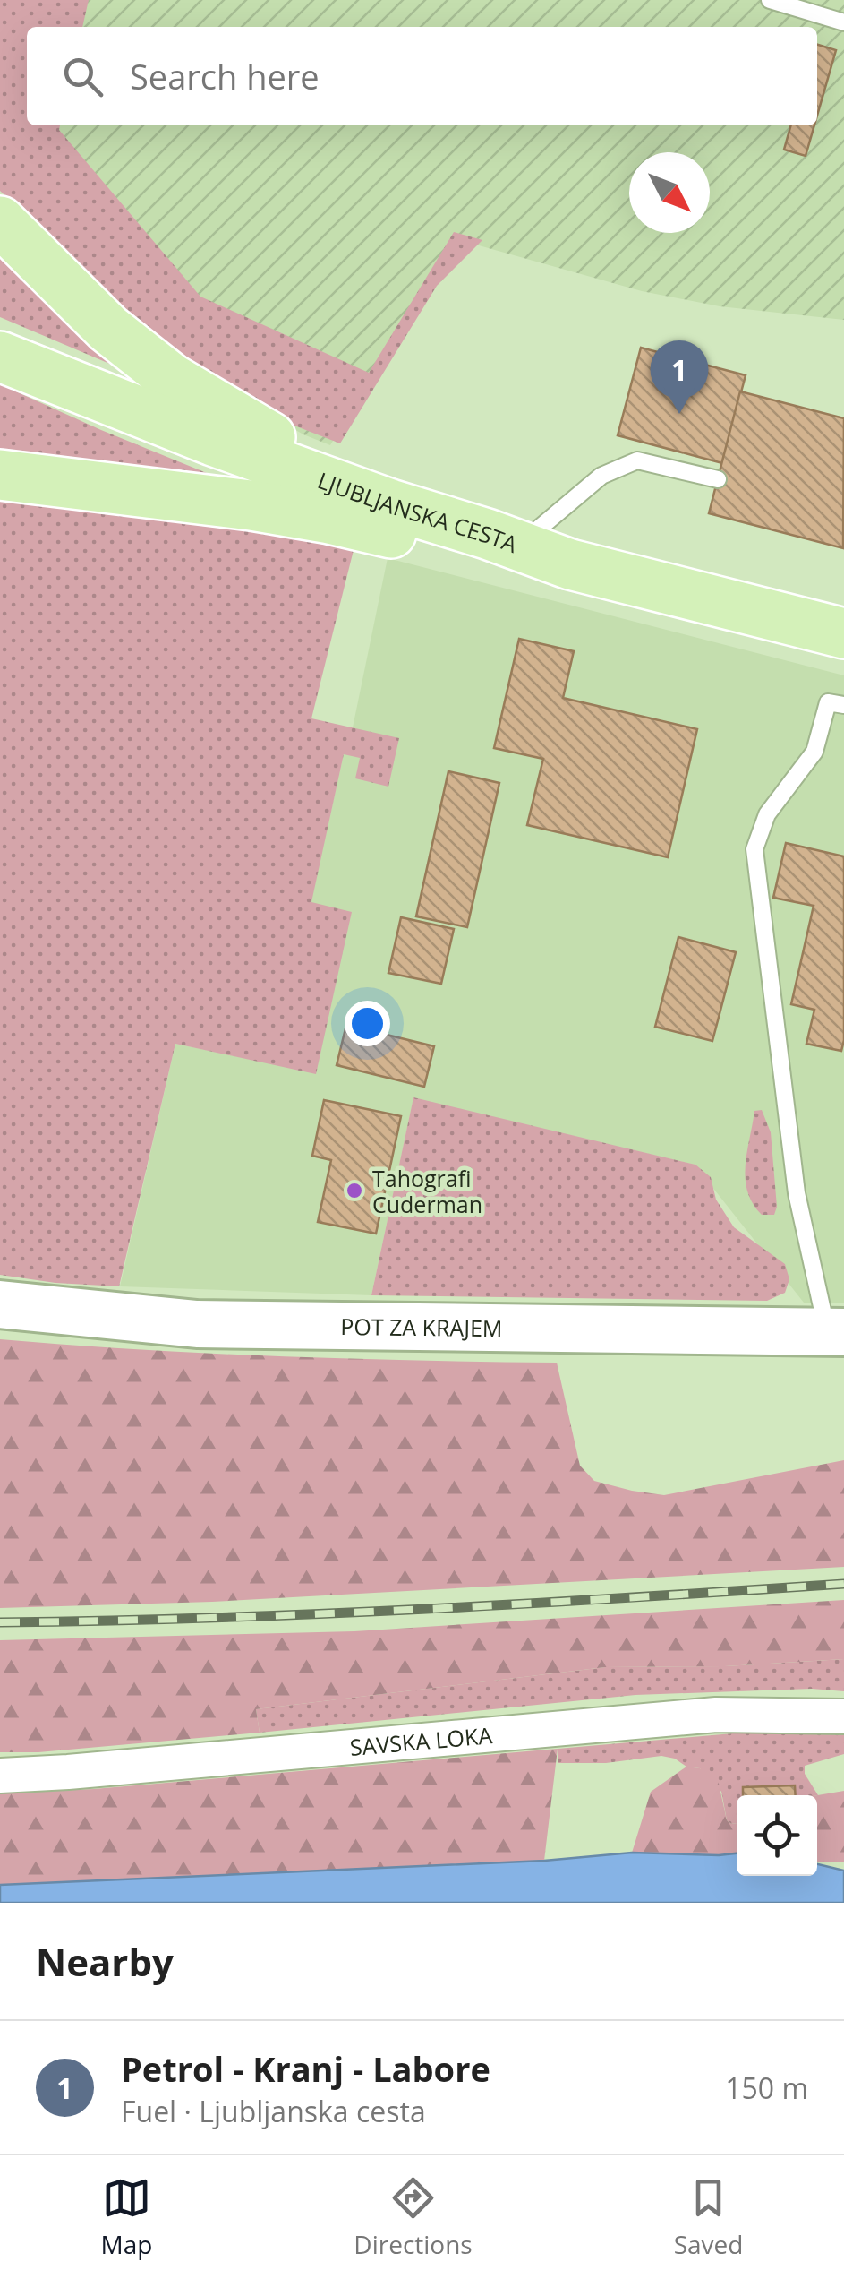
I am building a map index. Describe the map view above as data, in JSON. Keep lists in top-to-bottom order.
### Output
{
  "streets": {
    "main road": ["LJUBLJANSKA CESTA"],
    "street": ["POT ZA KRAJEM", "SAVSKA LOKA"]
  },
  "places": ["Tahografi Cuderman"],
  "north": "bottom right",
  "page": {
    "search": "Search here",
    "pins": "1",
    "heading": "Nearby",
    "list": [
      {
        "mark": "1",
        "name": "Petrol - Kranj - Labore",
        "note": "Fuel · Ljubljanska cesta",
        "value": "150 m"
      }
    ],
    "nav": ["Map", "Directions", "Saved"]
  }
}
